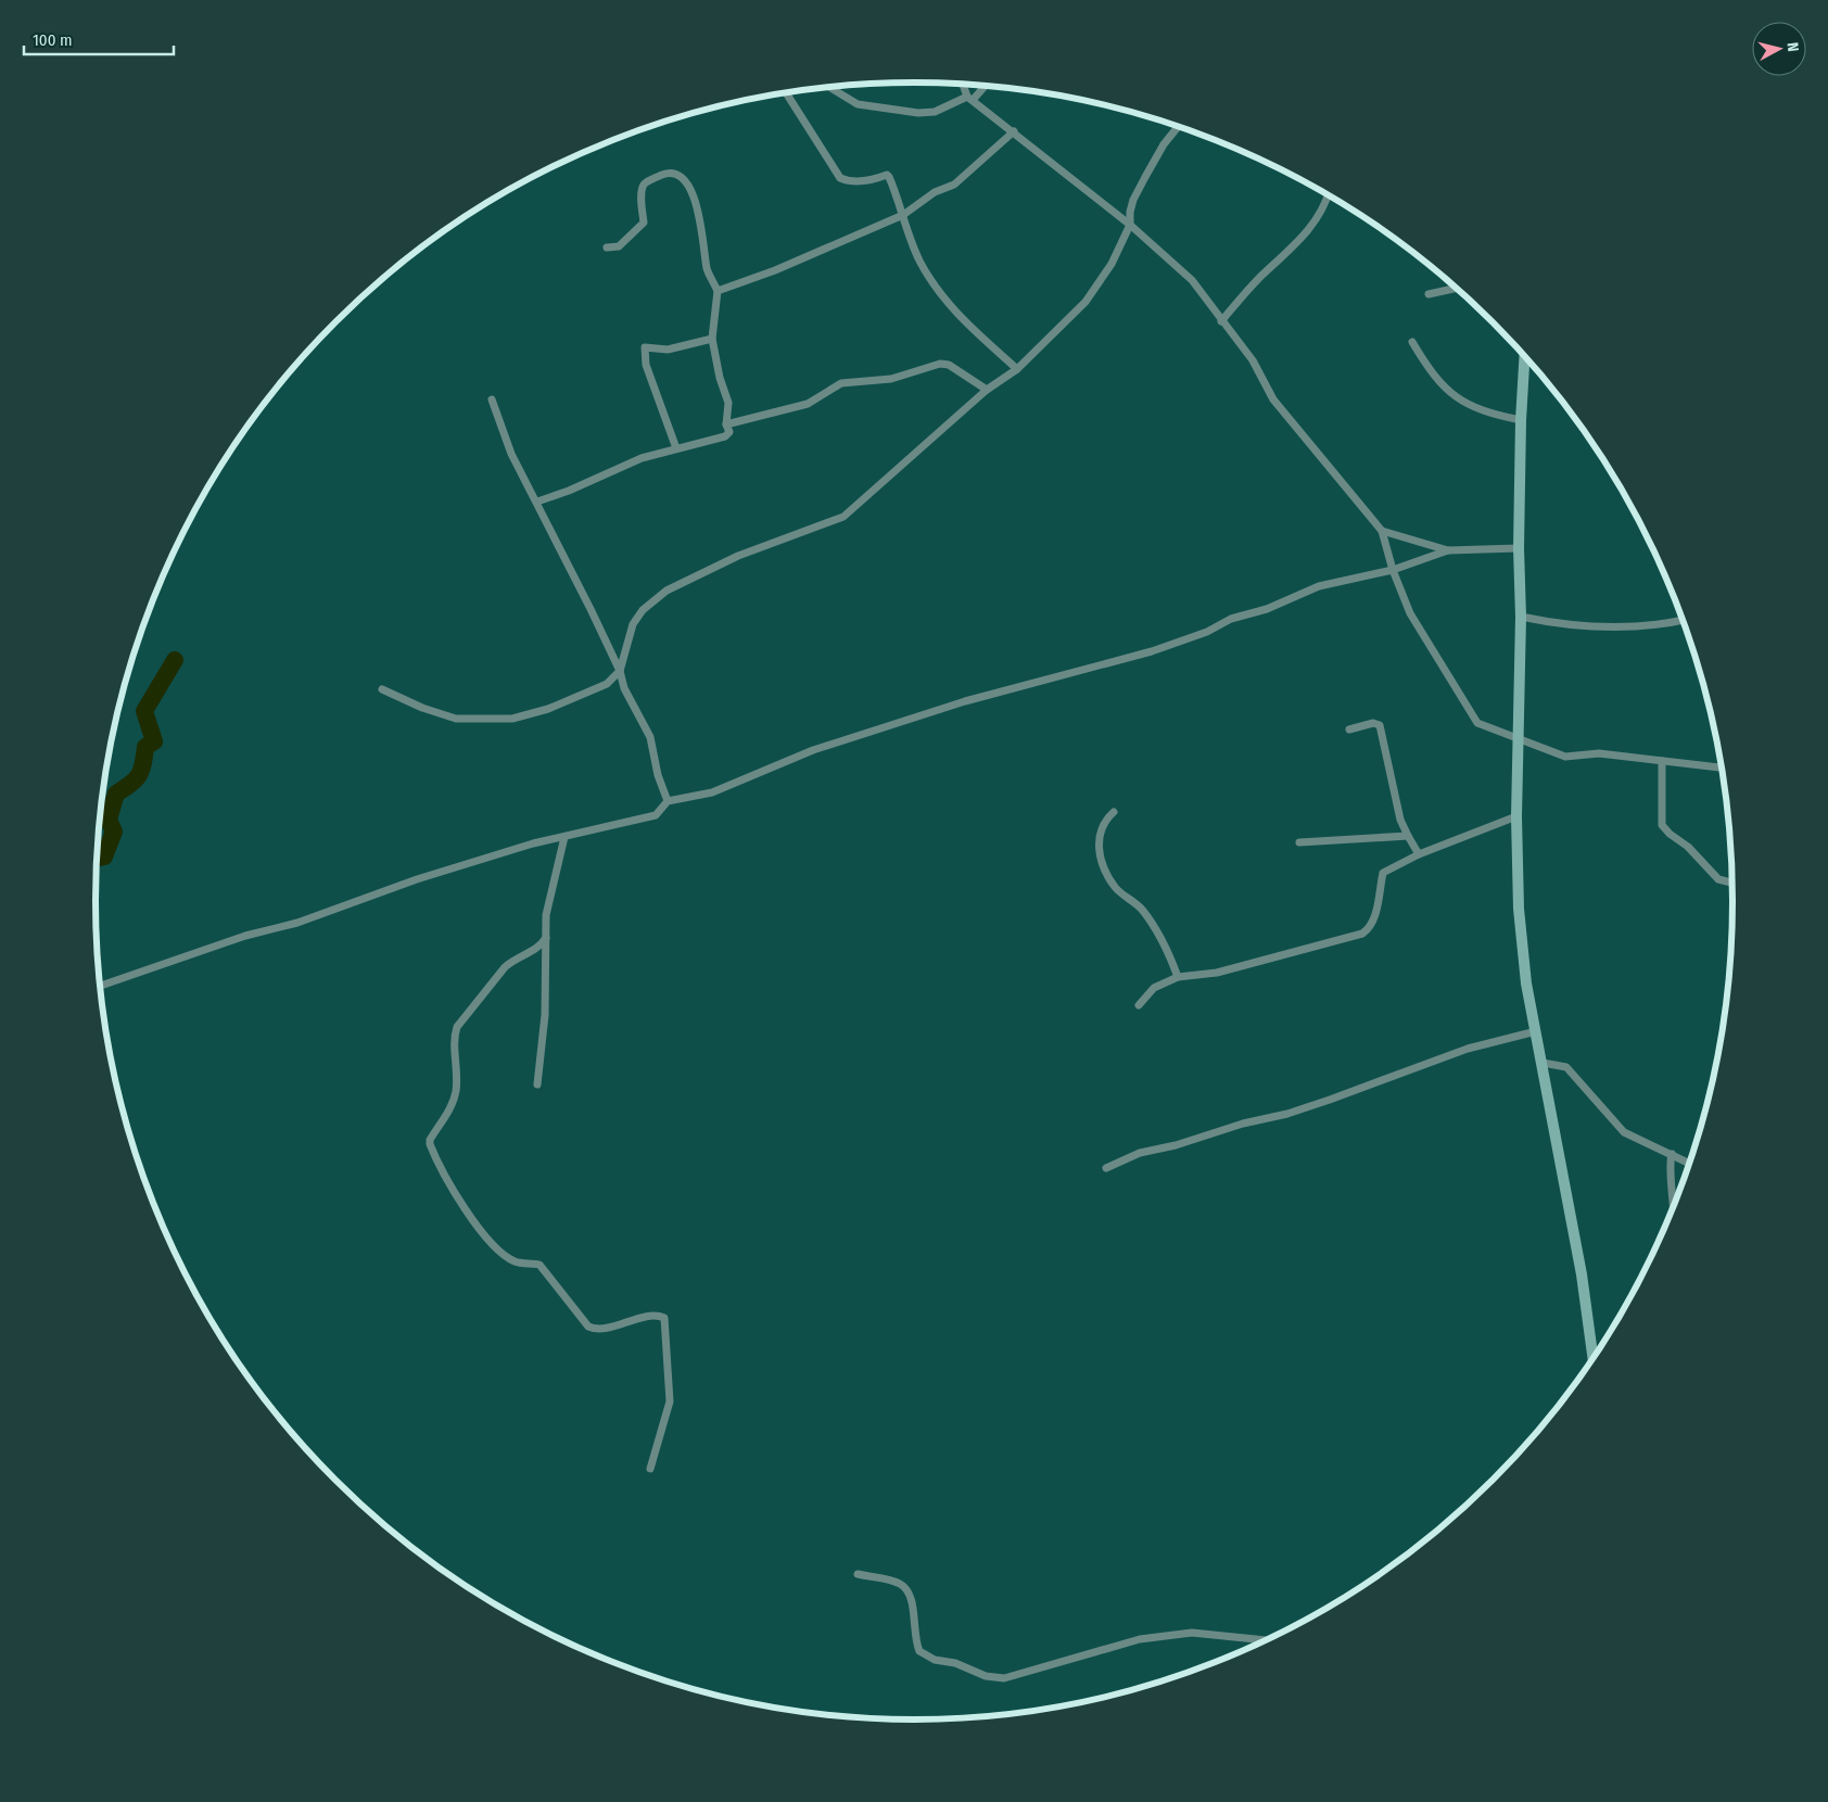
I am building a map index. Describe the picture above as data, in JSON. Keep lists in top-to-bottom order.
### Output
{
  "scale_bar": "100 m",
  "north": "right"
}
